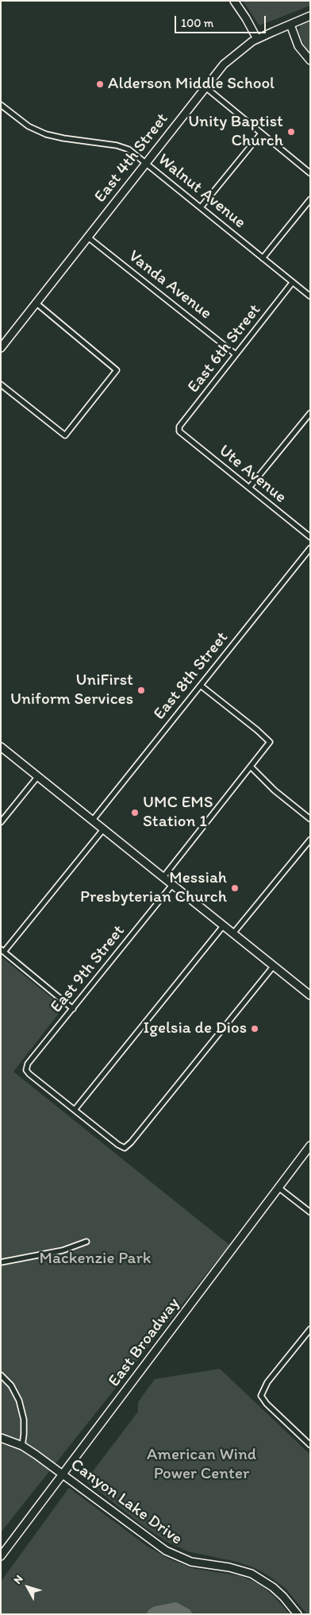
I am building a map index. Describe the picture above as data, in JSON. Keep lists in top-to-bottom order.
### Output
{
  "streets": {
    "main road": ["East 4th Street", "East Broadway", "Canyon Lake Drive"],
    "street": [
      "Walnut Avenue",
      "Vanda Avenue",
      "East 6th Street",
      "Ute Avenue",
      "East 8th Street",
      "East 9th Street"
    ]
  },
  "crossings": [
    ["East 4th Street", "Walnut Avenue"],
    ["East 4th Street", "Vanda Avenue"],
    ["Walnut Avenue", "East 6th Street"],
    ["Vanda Avenue", "East 6th Street"],
    ["East 6th Street", "Ute Avenue"],
    ["East Broadway", "Canyon Lake Drive"]
  ],
  "parks": ["Mackenzie Park", "American Wind Power Center"],
  "places": [
    "Alderson Middle School",
    "Unity Baptist Church",
    "UniFirst Uniform Services",
    "UMC EMS Station 1",
    "Messiah Presbyterian Church",
    "Igelsia de Dios"
  ],
  "scale_bar": "100 m",
  "north": "top left"
}
